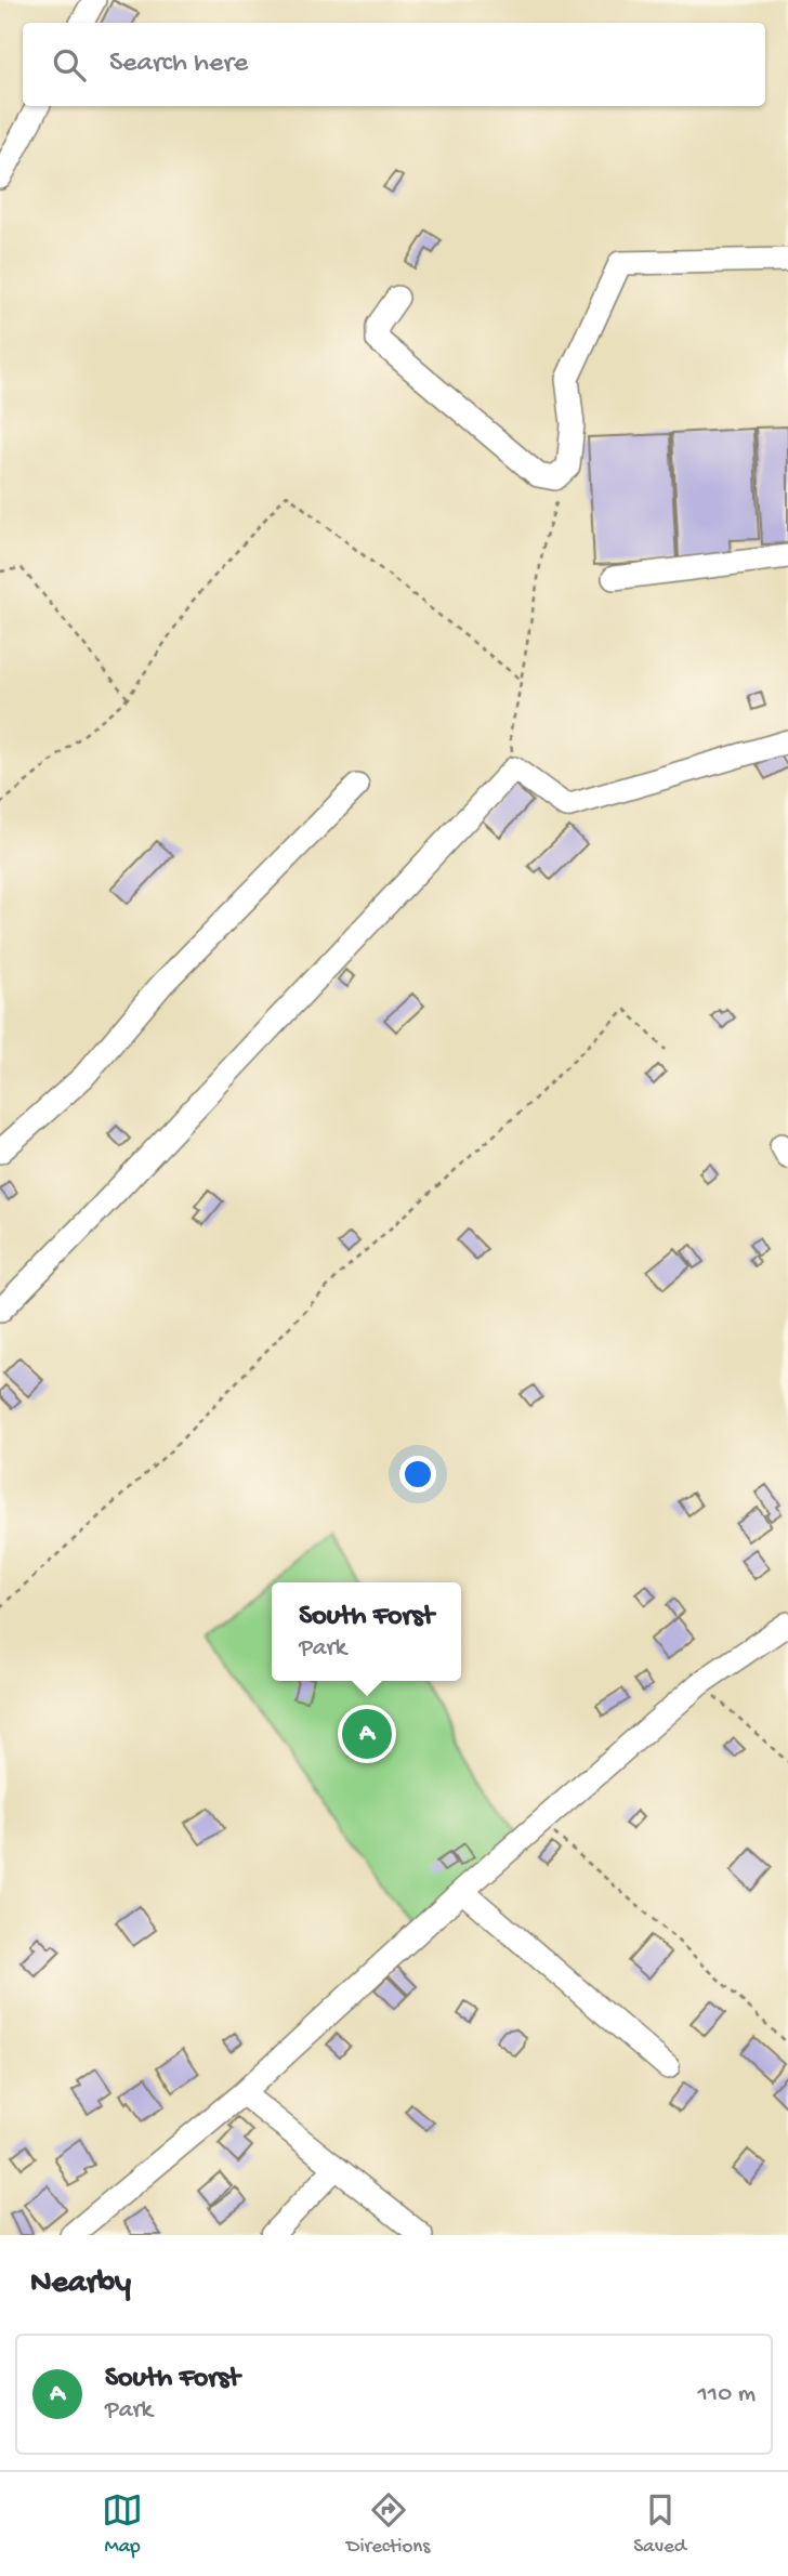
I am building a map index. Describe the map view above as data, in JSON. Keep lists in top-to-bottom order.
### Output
{
  "page": {
    "search": "Search here",
    "popup": ["South Forst", "Park"],
    "pins": "A",
    "heading": "Nearby",
    "list": [
      {
        "mark": "A",
        "name": "South Forst",
        "note": "Park",
        "value": "110 m"
      }
    ],
    "nav": ["Map", "Directions", "Saved"]
  }
}
